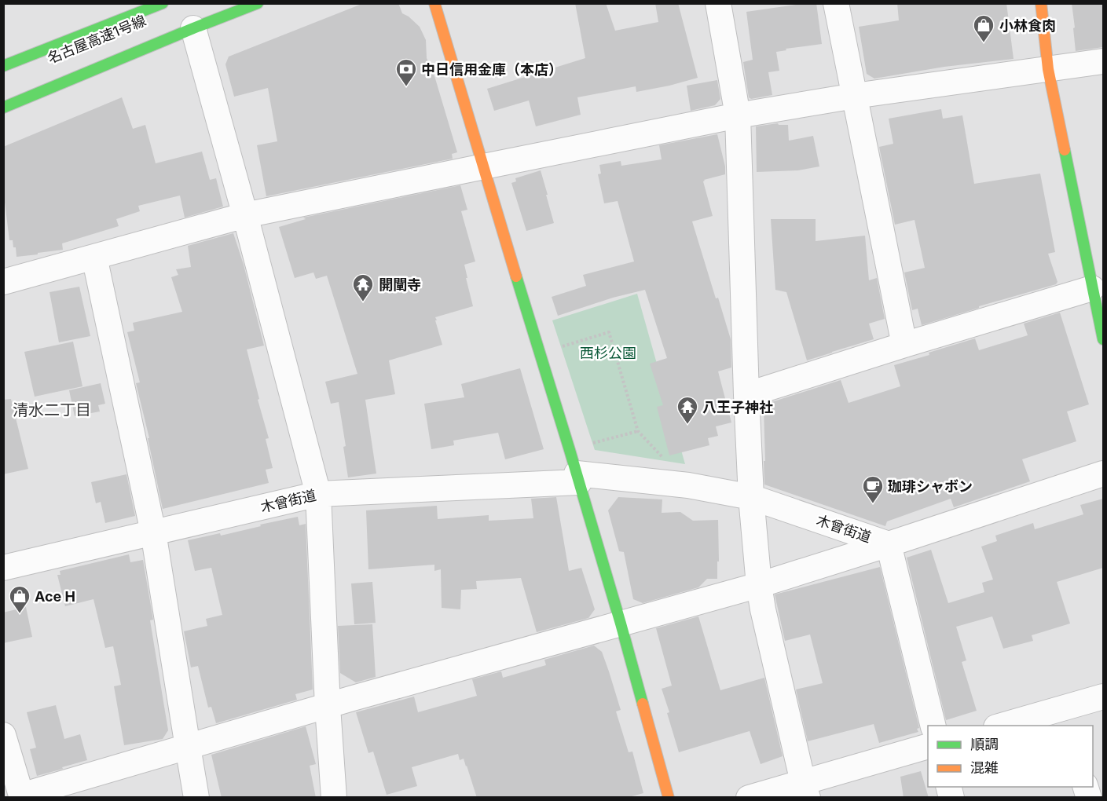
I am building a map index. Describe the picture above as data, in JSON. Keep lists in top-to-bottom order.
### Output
{
  "streets": {
    "main road": ["名古屋高速1号線"],
    "street": ["木曾街道"]
  },
  "districts": ["清水二丁目"],
  "parks": ["西杉公園"],
  "places": {
    "shop": ["小林食肉", "Ace H"],
    "bank": ["中日信用金庫（本店）"],
    "temple": ["開闡寺", "八王子神社"],
    "cafe": ["珈琲シャボン"]
  },
  "legend": ["順調", "混雑"]
}
